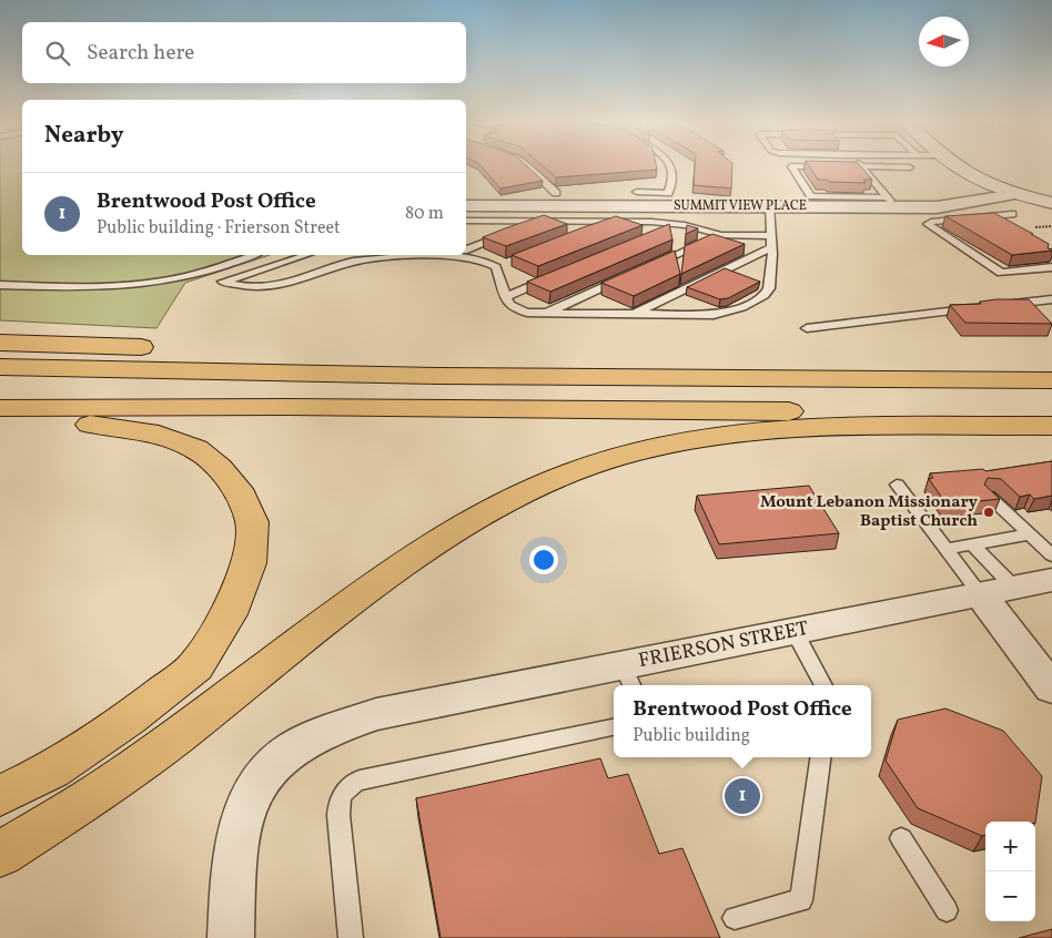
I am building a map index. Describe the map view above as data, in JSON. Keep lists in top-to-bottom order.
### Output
{
  "streets": {
    "street": ["SUMMIT VIEW PLACE", "FRIERSON STREET"]
  },
  "places": ["Mount Lebanon Missionary Baptist Church"],
  "north": "left",
  "page": {
    "search": "Search here",
    "heading": "Nearby",
    "list": [
      {
        "mark": "1",
        "name": "Brentwood Post Office",
        "note": "Public building · Frierson Street",
        "value": "80 m"
      }
    ],
    "popup": ["Brentwood Post Office", "Public building"],
    "pins": "1",
    "map_buttons": ["+", "−"]
  }
}
